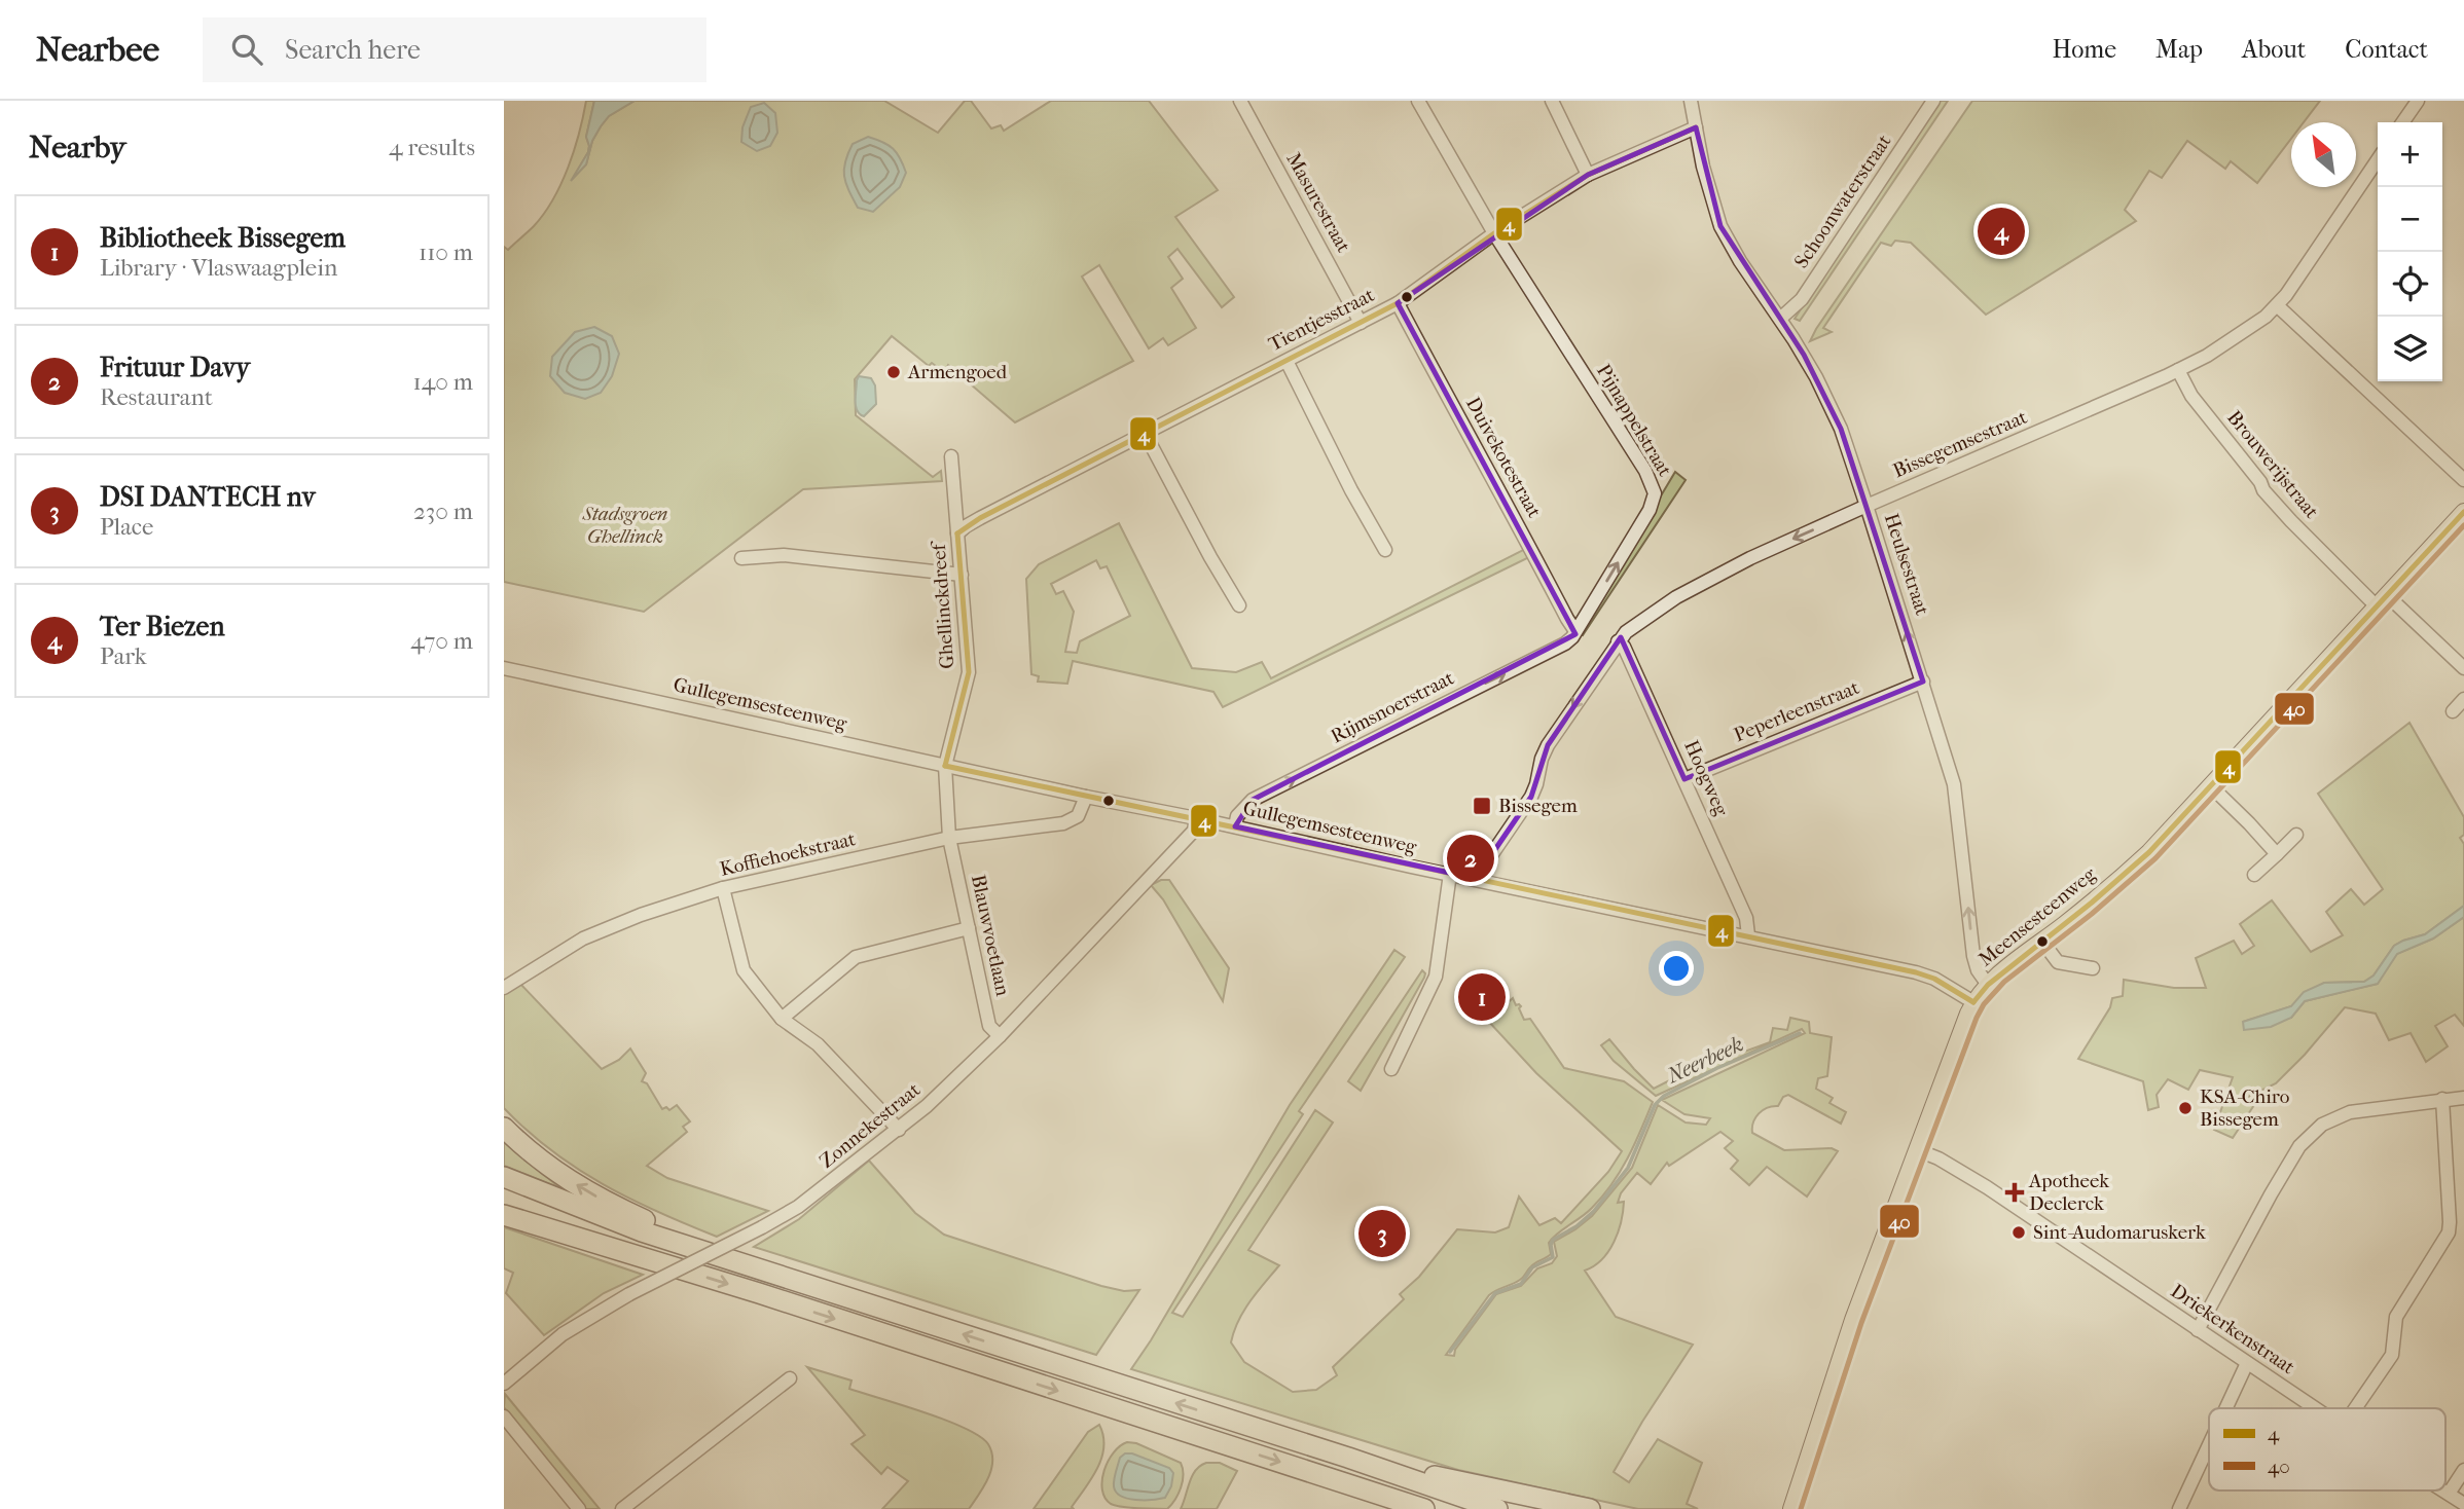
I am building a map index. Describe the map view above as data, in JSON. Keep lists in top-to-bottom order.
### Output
{
  "streets": {
    "main road": ["Meensesteenweg"],
    "street": [
      "Schoonwaterstraat",
      "Masurestraat",
      "Tientjesstraat",
      "Pijnappelstraat",
      "Bissegemsestraat",
      "Duivekotestraat",
      "Brouwerijstraat",
      "Heulsestraat",
      "Ghellinckdreef",
      "Gullegemsesteenweg",
      "Rijmsnoerstraat",
      "Peperleenstraat",
      "Hoogweg",
      "Koffiehoekstraat",
      "Blauwvoetlaan",
      "Zonnekestraat",
      "Driekerkenstraat"
    ]
  },
  "crossings": [
    ["Schoonwaterstraat", "Heulsestraat"],
    ["Masurestraat", "Tientjesstraat"],
    ["Tientjesstraat", "Pijnappelstraat"],
    ["Tientjesstraat", "Duivekotestraat"],
    ["Tientjesstraat", "Heulsestraat"],
    ["Tientjesstraat", "Ghellinckdreef"],
    ["Pijnappelstraat", "Duivekotestraat"],
    ["Pijnappelstraat", "Rijmsnoerstraat"],
    ["Bissegemsestraat", "Brouwerijstraat"],
    ["Bissegemsestraat", "Heulsestraat"],
    ["Bissegemsestraat", "Gullegemsesteenweg"],
    ["Bissegemsestraat", "Hoogweg"],
    ["Duivekotestraat", "Rijmsnoerstraat"],
    ["Brouwerijstraat", "Meensesteenweg"],
    ["Heulsestraat", "Peperleenstraat"],
    ["Heulsestraat", "Meensesteenweg"],
    ["Ghellinckdreef", "Gullegemsesteenweg"],
    ["Ghellinckdreef", "Koffiehoekstraat"],
    ["Ghellinckdreef", "Blauwvoetlaan"],
    ["Gullegemsesteenweg", "Rijmsnoerstraat"],
    ["Gullegemsesteenweg", "Hoogweg"],
    ["Gullegemsesteenweg", "Koffiehoekstraat"],
    ["Gullegemsesteenweg", "Meensesteenweg"],
    ["Gullegemsesteenweg", "Zonnekestraat"],
    ["Peperleenstraat", "Hoogweg"],
    ["Koffiehoekstraat", "Blauwvoetlaan"],
    ["Meensesteenweg", "Driekerkenstraat"],
    ["Blauwvoetlaan", "Zonnekestraat"]
  ],
  "one_way": [
    "Pijnappelstraat",
    "Bissegemsestraat",
    "Heulsestraat",
    "Rijmsnoerstraat"
  ],
  "water": ["Neerbeek"],
  "parks": ["Stadsgroen Ghellinck"],
  "places": {
    "other": ["Armengoed", "KSA-Chiro Bissegem", "Sint-Audomaruskerk"],
    "transit": ["Bissegem"],
    "health": ["Apotheek Declerck"]
  },
  "lines": ["transit line 4", "transit line 40"],
  "legend": ["4", "40"],
  "north": "top left",
  "page": {
    "header": "Nearbee",
    "search": "Search here",
    "nav": [
      "Home",
      "Map",
      "About",
      "Contact"
    ],
    "heading": ["Nearby", "4 results"],
    "map_buttons": ["+", "−"],
    "list": [
      {
        "mark": "1",
        "name": "Bibliotheek Bissegem",
        "note": "Library · Vlaswaagplein",
        "value": "110 m"
      },
      {
        "mark": "2",
        "name": "Frituur Davy",
        "note": "Restaurant",
        "value": "140 m"
      },
      {
        "mark": "3",
        "name": "DSI DANTECH nv",
        "note": "Place",
        "value": "230 m"
      },
      {
        "mark": "4",
        "name": "Ter Biezen",
        "note": "Park",
        "value": "470 m"
      }
    ],
    "pins": [
      "4",
      "2",
      "1",
      "3"
    ]
  }
}
